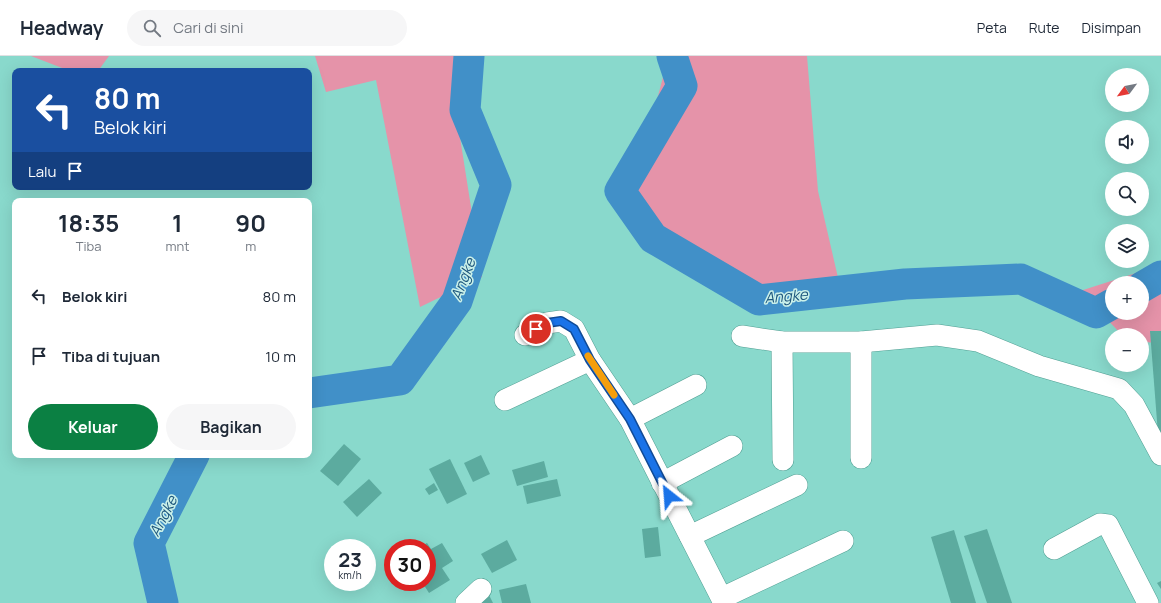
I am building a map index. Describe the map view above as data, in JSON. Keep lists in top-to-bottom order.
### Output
{
  "water": ["Angke"],
  "north": "bottom left",
  "page": {
    "header": "Headway",
    "search": "Cari di sini",
    "nav": ["Peta", "Rute", "Disimpan"],
    "map_buttons": ["+", "−"],
    "turn": ["80 m", "Belok kiri"],
    "then": "Lalu",
    "eta": [
      "18:35",
      "Tiba",
      "1",
      "mnt",
      "90",
      "m"
    ],
    "list": [
      {
        "name": "Belok kiri",
        "value": "80 m"
      },
      {
        "name": "Tiba di tujuan",
        "value": "10 m"
      }
    ],
    "buttons": ["Keluar", "Bagikan"],
    "speed": "23 km/h",
    "limit": "30"
  }
}
